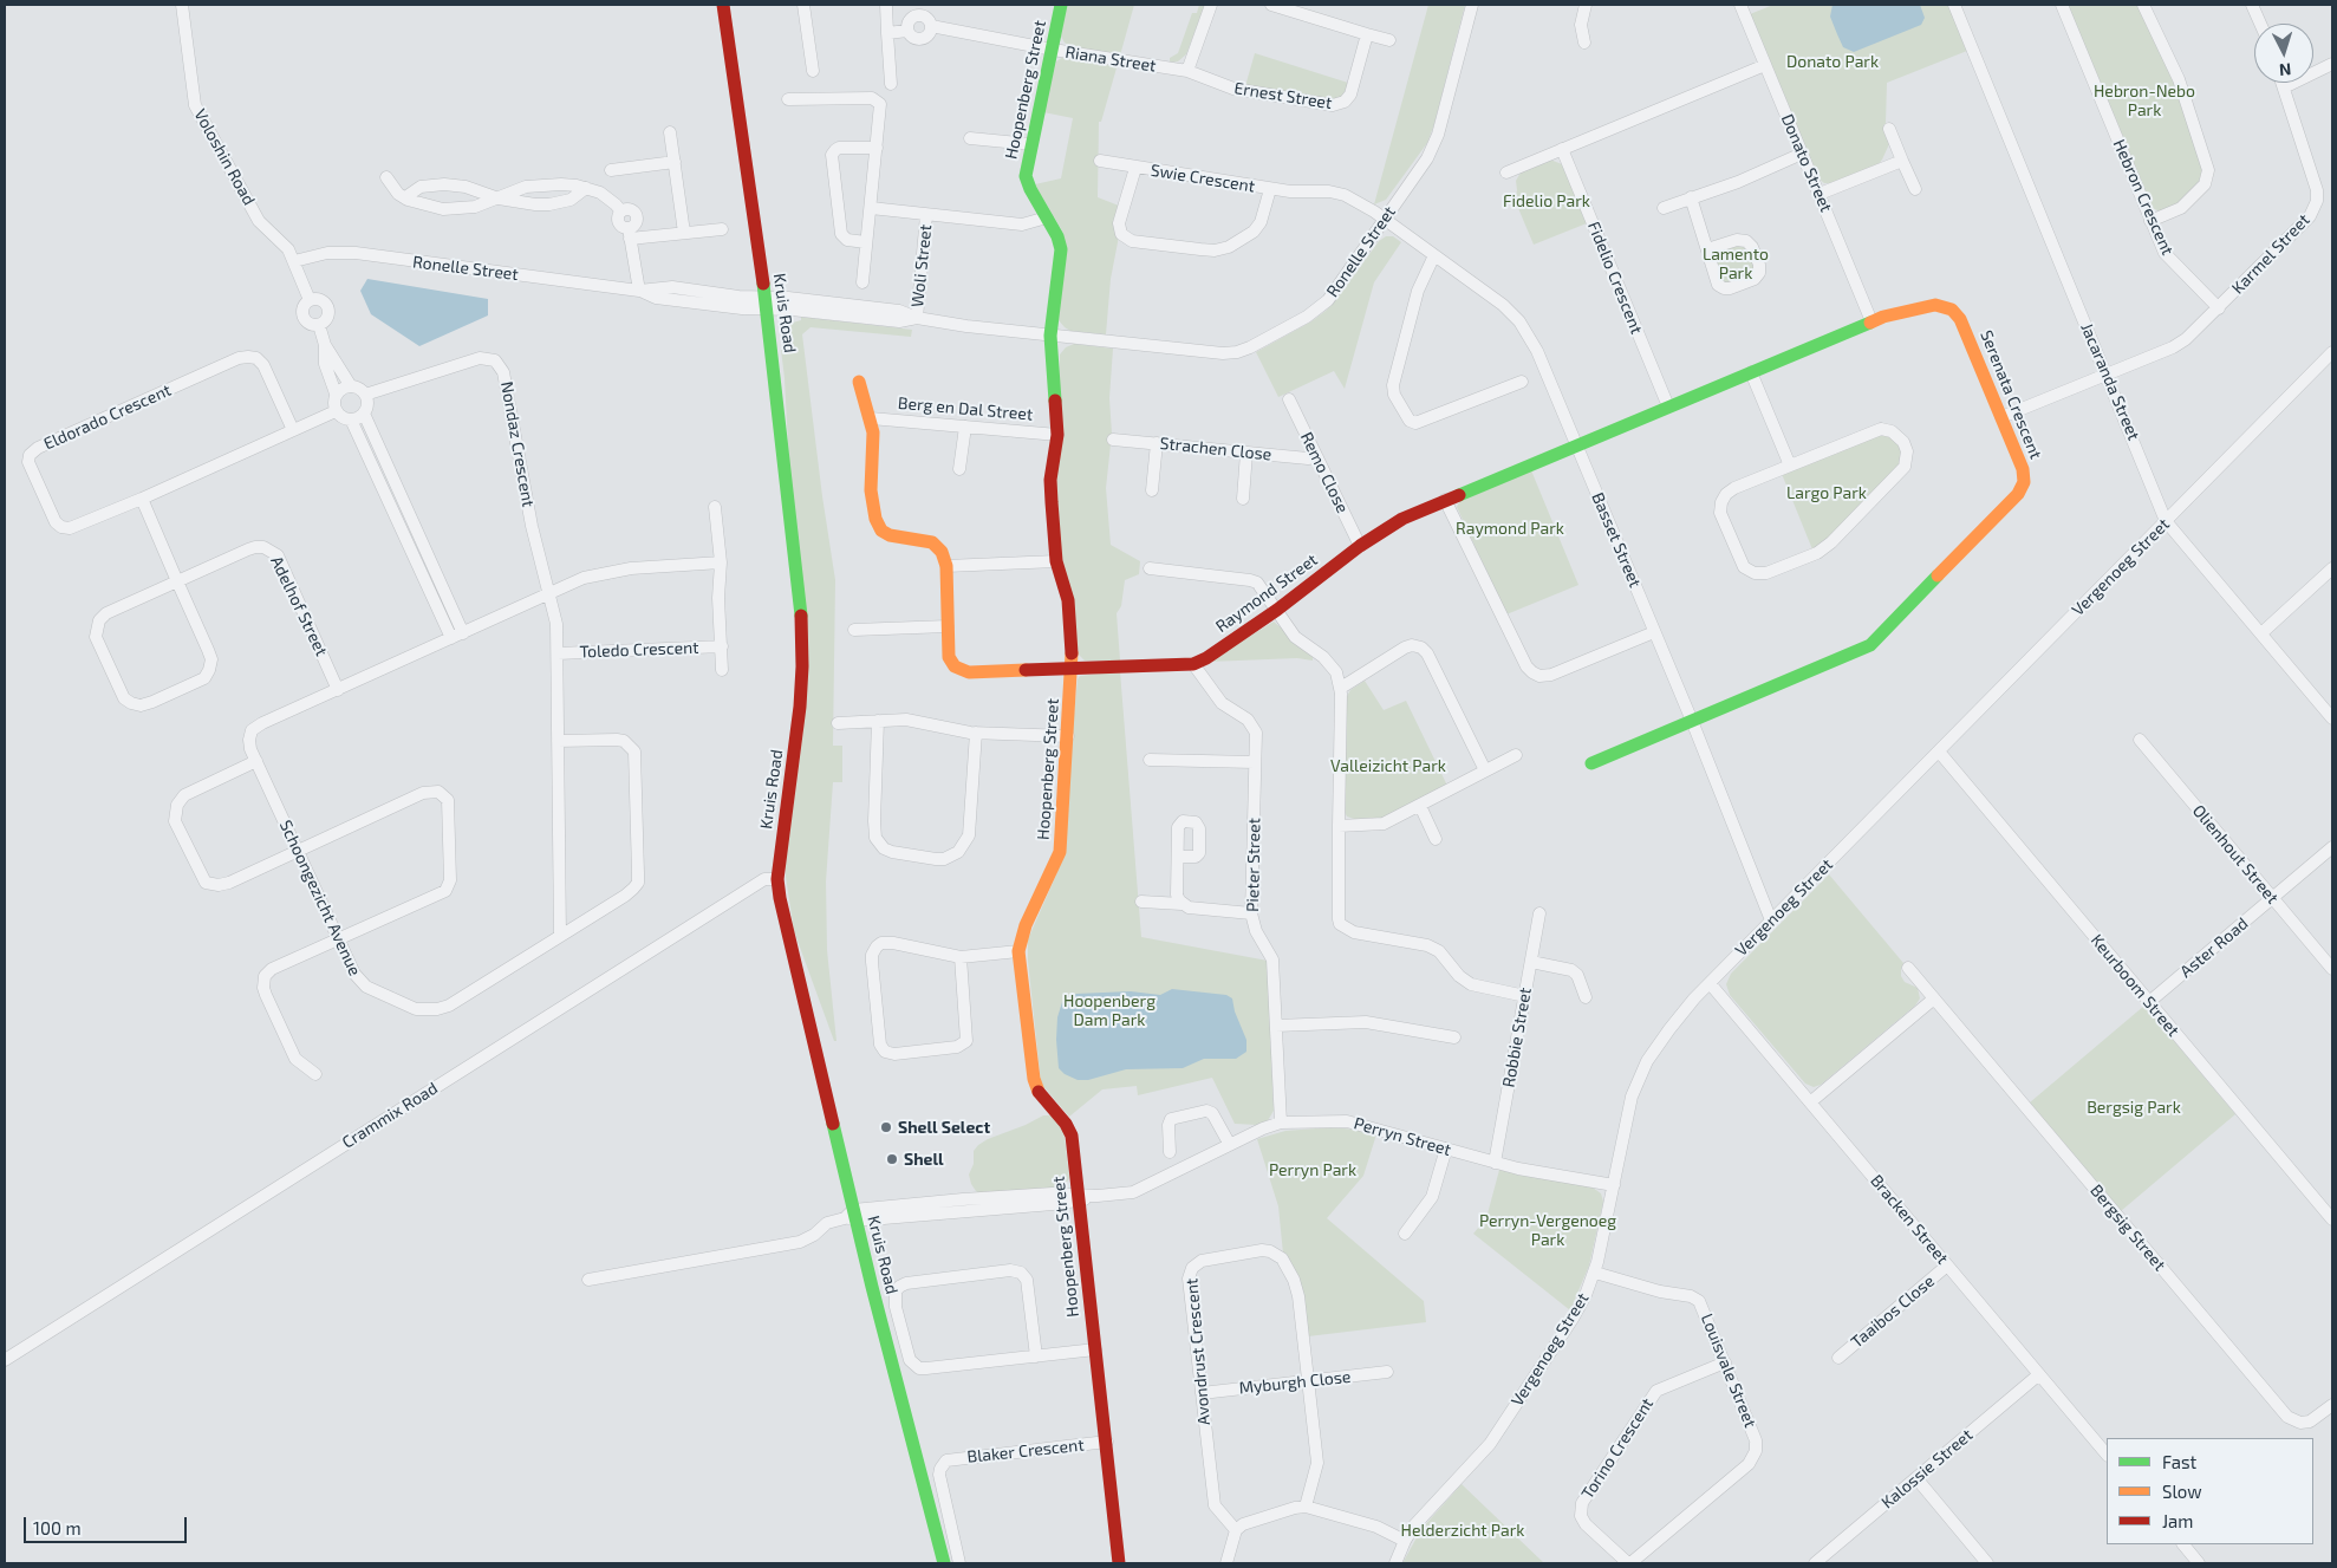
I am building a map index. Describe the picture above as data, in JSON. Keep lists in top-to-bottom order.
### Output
{
  "streets": {
    "street": [
      "Riana Street",
      "Hoopenberg Street",
      "Ernest Street",
      "Voloshin Road",
      "Donato Street",
      "Swie Crescent",
      "Hebron Crescent",
      "Ronelle Street",
      "Karmel Street",
      "Woli Street",
      "Fidelio Crescent",
      "Kruis Road",
      "Jacaranda Street",
      "Serenata Crescent",
      "Berg en Dal Street",
      "Eldorado Crescent",
      "Nondaz Crescent",
      "Strachen Close",
      "Remo Close",
      "Basset Street",
      "Vergenoeg Street",
      "Raymond Street",
      "Adelhof Street",
      "Toledo Crescent",
      "Olienhout Street",
      "Pieter Street",
      "Schoongezicht Avenue",
      "Aster Road",
      "Keurboom Street",
      "Robbie Street",
      "Crammix Road",
      "Perryn Street",
      "Bracken Street",
      "Bergsig Street",
      "Taaibos Close",
      "Avondrust Crescent",
      "Louisvale Street",
      "Myburgh Close",
      "Torino Crescent",
      "Blaker Crescent",
      "Kalossie Street"
    ]
  },
  "crossings": [
    ["Riana Street", "Hoopenberg Street"],
    ["Riana Street", "Ernest Street"],
    ["Hoopenberg Street", "Ronelle Street"],
    ["Hoopenberg Street", "Woli Street"],
    ["Hoopenberg Street", "Berg en Dal Street"],
    ["Hoopenberg Street", "Raymond Street"],
    ["Hoopenberg Street", "Perryn Street"],
    ["Hoopenberg Street", "Blaker Crescent"],
    ["Voloshin Road", "Ronelle Street"],
    ["Donato Street", "Serenata Crescent"],
    ["Swie Crescent", "Ronelle Street"],
    ["Swie Crescent", "Basset Street"],
    ["Hebron Crescent", "Karmel Street"],
    ["Ronelle Street", "Woli Street"],
    ["Ronelle Street", "Kruis Road"],
    ["Ronelle Street", "Basset Street"],
    ["Karmel Street", "Jacaranda Street"],
    ["Karmel Street", "Serenata Crescent"],
    ["Fidelio Crescent", "Serenata Crescent"],
    ["Kruis Road", "Crammix Road"],
    ["Kruis Road", "Perryn Street"],
    ["Jacaranda Street", "Vergenoeg Street"],
    ["Serenata Crescent", "Basset Street"],
    ["Serenata Crescent", "Raymond Street"],
    ["Eldorado Crescent", "Nondaz Crescent"],
    ["Nondaz Crescent", "Schoongezicht Avenue"],
    ["Strachen Close", "Remo Close"],
    ["Remo Close", "Raymond Street"],
    ["Basset Street", "Vergenoeg Street"],
    ["Basset Street", "Raymond Street"],
    ["Vergenoeg Street", "Keurboom Street"],
    ["Vergenoeg Street", "Perryn Street"],
    ["Vergenoeg Street", "Bracken Street"],
    ["Vergenoeg Street", "Louisvale Street"],
    ["Raymond Street", "Pieter Street"],
    ["Adelhof Street", "Schoongezicht Avenue"],
    ["Olienhout Street", "Aster Road"],
    ["Pieter Street", "Perryn Street"],
    ["Aster Road", "Keurboom Street"],
    ["Robbie Street", "Perryn Street"],
    ["Bracken Street", "Taaibos Close"],
    ["Bracken Street", "Kalossie Street"],
    ["Avondrust Crescent", "Myburgh Close"],
    ["Louisvale Street", "Torino Crescent"]
  ],
  "parks": [
    "Donato Park",
    "Hebron-Nebo Park",
    "Fidelio Park",
    "Lamento Park",
    "Largo Park",
    "Raymond Park",
    "Valleizicht Park",
    "Hoopenberg Dam Park",
    "Bergsig Park",
    "Perryn Park",
    "Perryn-Vergenoeg Park",
    "Helderzicht Park"
  ],
  "places": ["Shell Select", "Shell"],
  "legend": ["Fast", "Slow", "Jam"],
  "scale_bar": "100 m",
  "north": "bottom"
}
